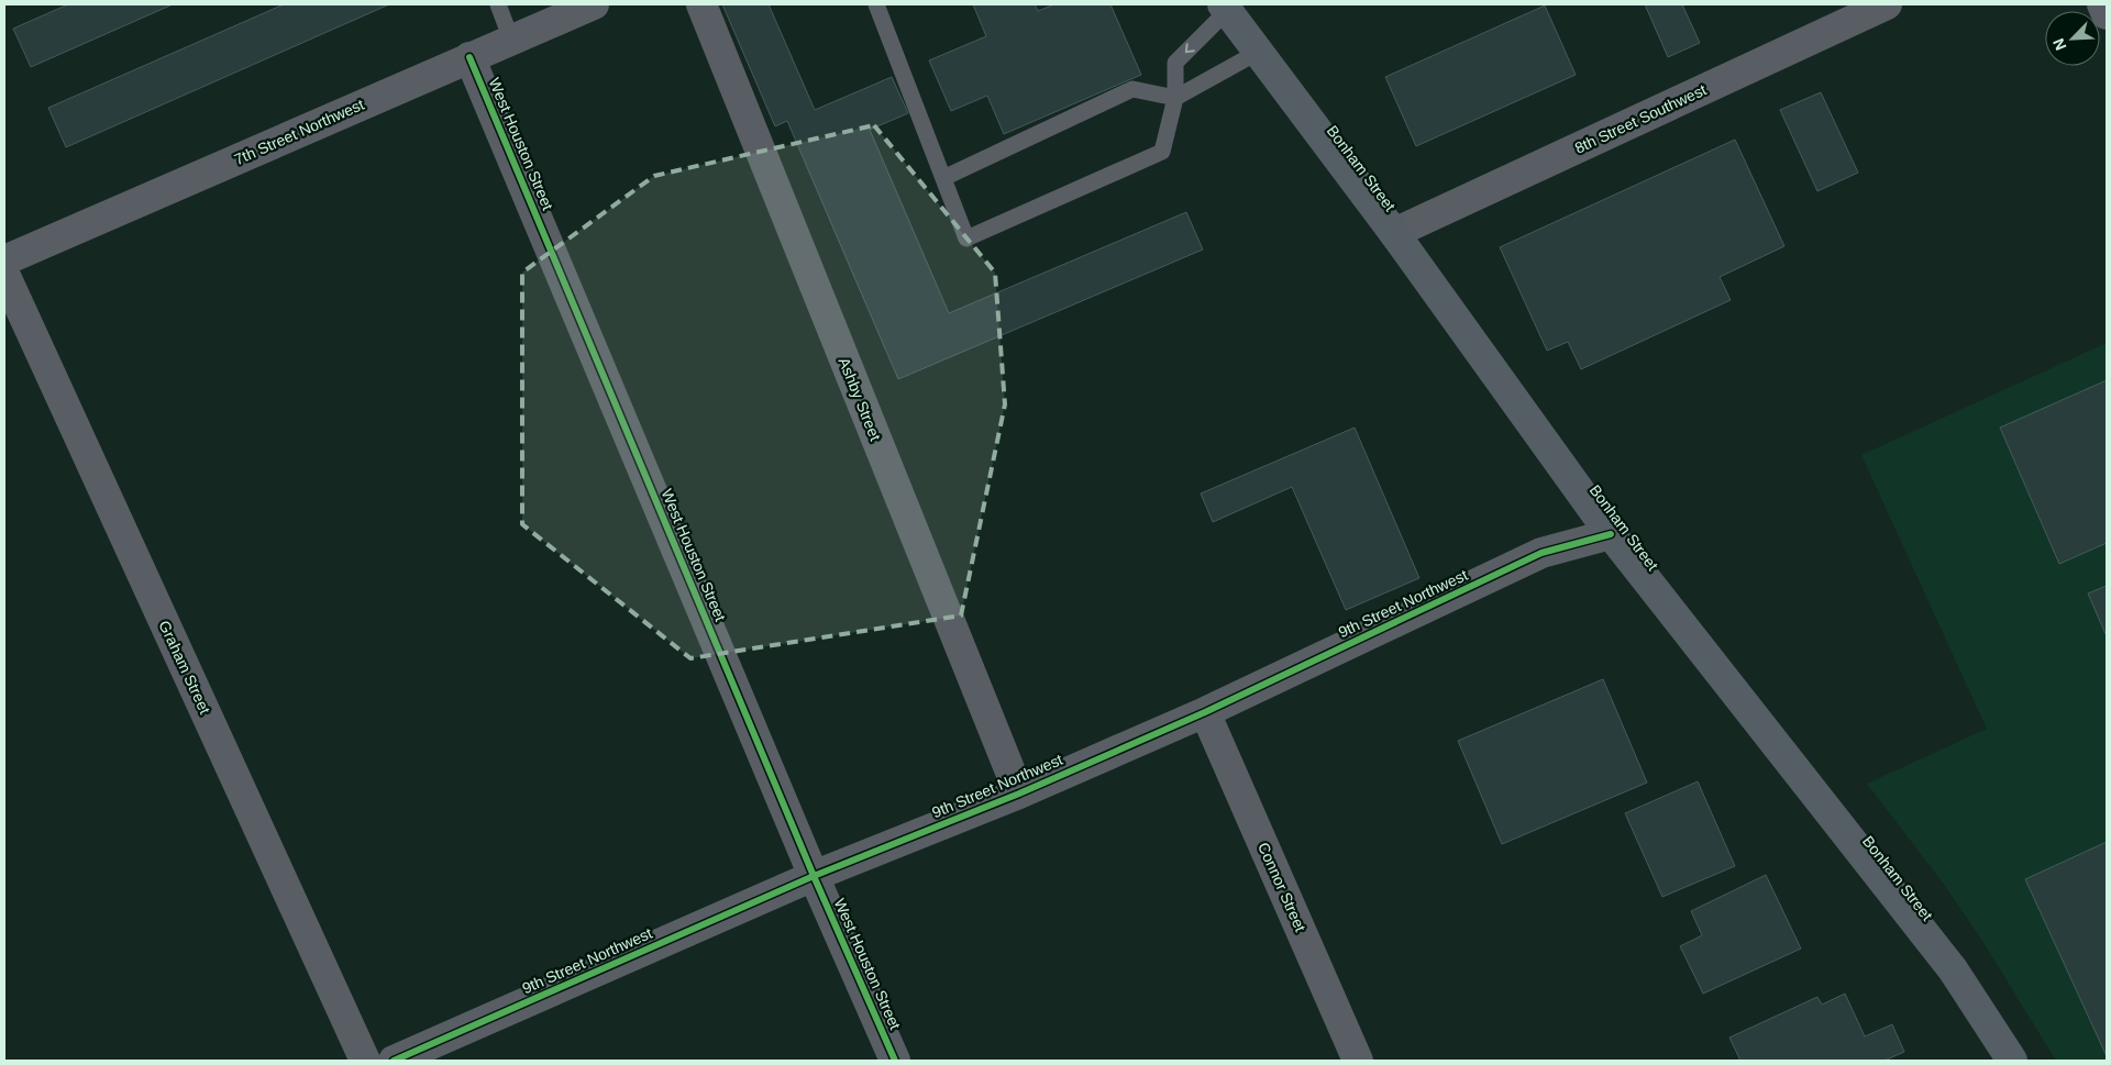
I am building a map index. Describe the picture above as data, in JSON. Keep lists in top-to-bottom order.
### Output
{
  "streets": {
    "main road": ["Bonham Street"],
    "street": [
      "8th Street Southwest",
      "7th Street Northwest",
      "West Houston Street",
      "Ashby Street",
      "9th Street Northwest",
      "Graham Street",
      "Connor Street"
    ]
  },
  "crossings": [
    ["8th Street Southwest", "Bonham Street"],
    ["7th Street Northwest", "West Houston Street"],
    ["West Houston Street", "9th Street Northwest"],
    ["Bonham Street", "9th Street Northwest"],
    ["Ashby Street", "9th Street Northwest"],
    ["9th Street Northwest", "Connor Street"]
  ],
  "north": "bottom left"
}
